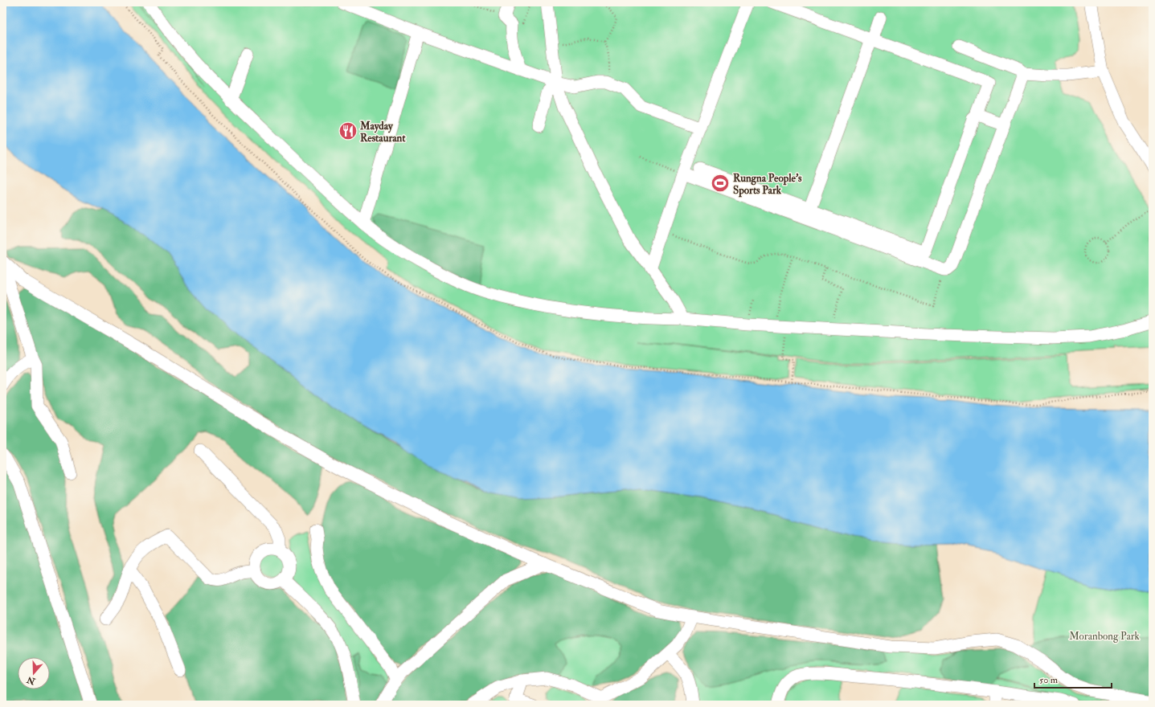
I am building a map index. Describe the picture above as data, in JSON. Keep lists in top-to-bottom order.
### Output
{
  "parks": ["Moranbong Park"],
  "places": {
    "restaurant": ["Mayday Restaurant"],
    "sports": ["Rungna People's Sports Park"]
  },
  "scale_bar": "50 m",
  "north": "bottom"
}
